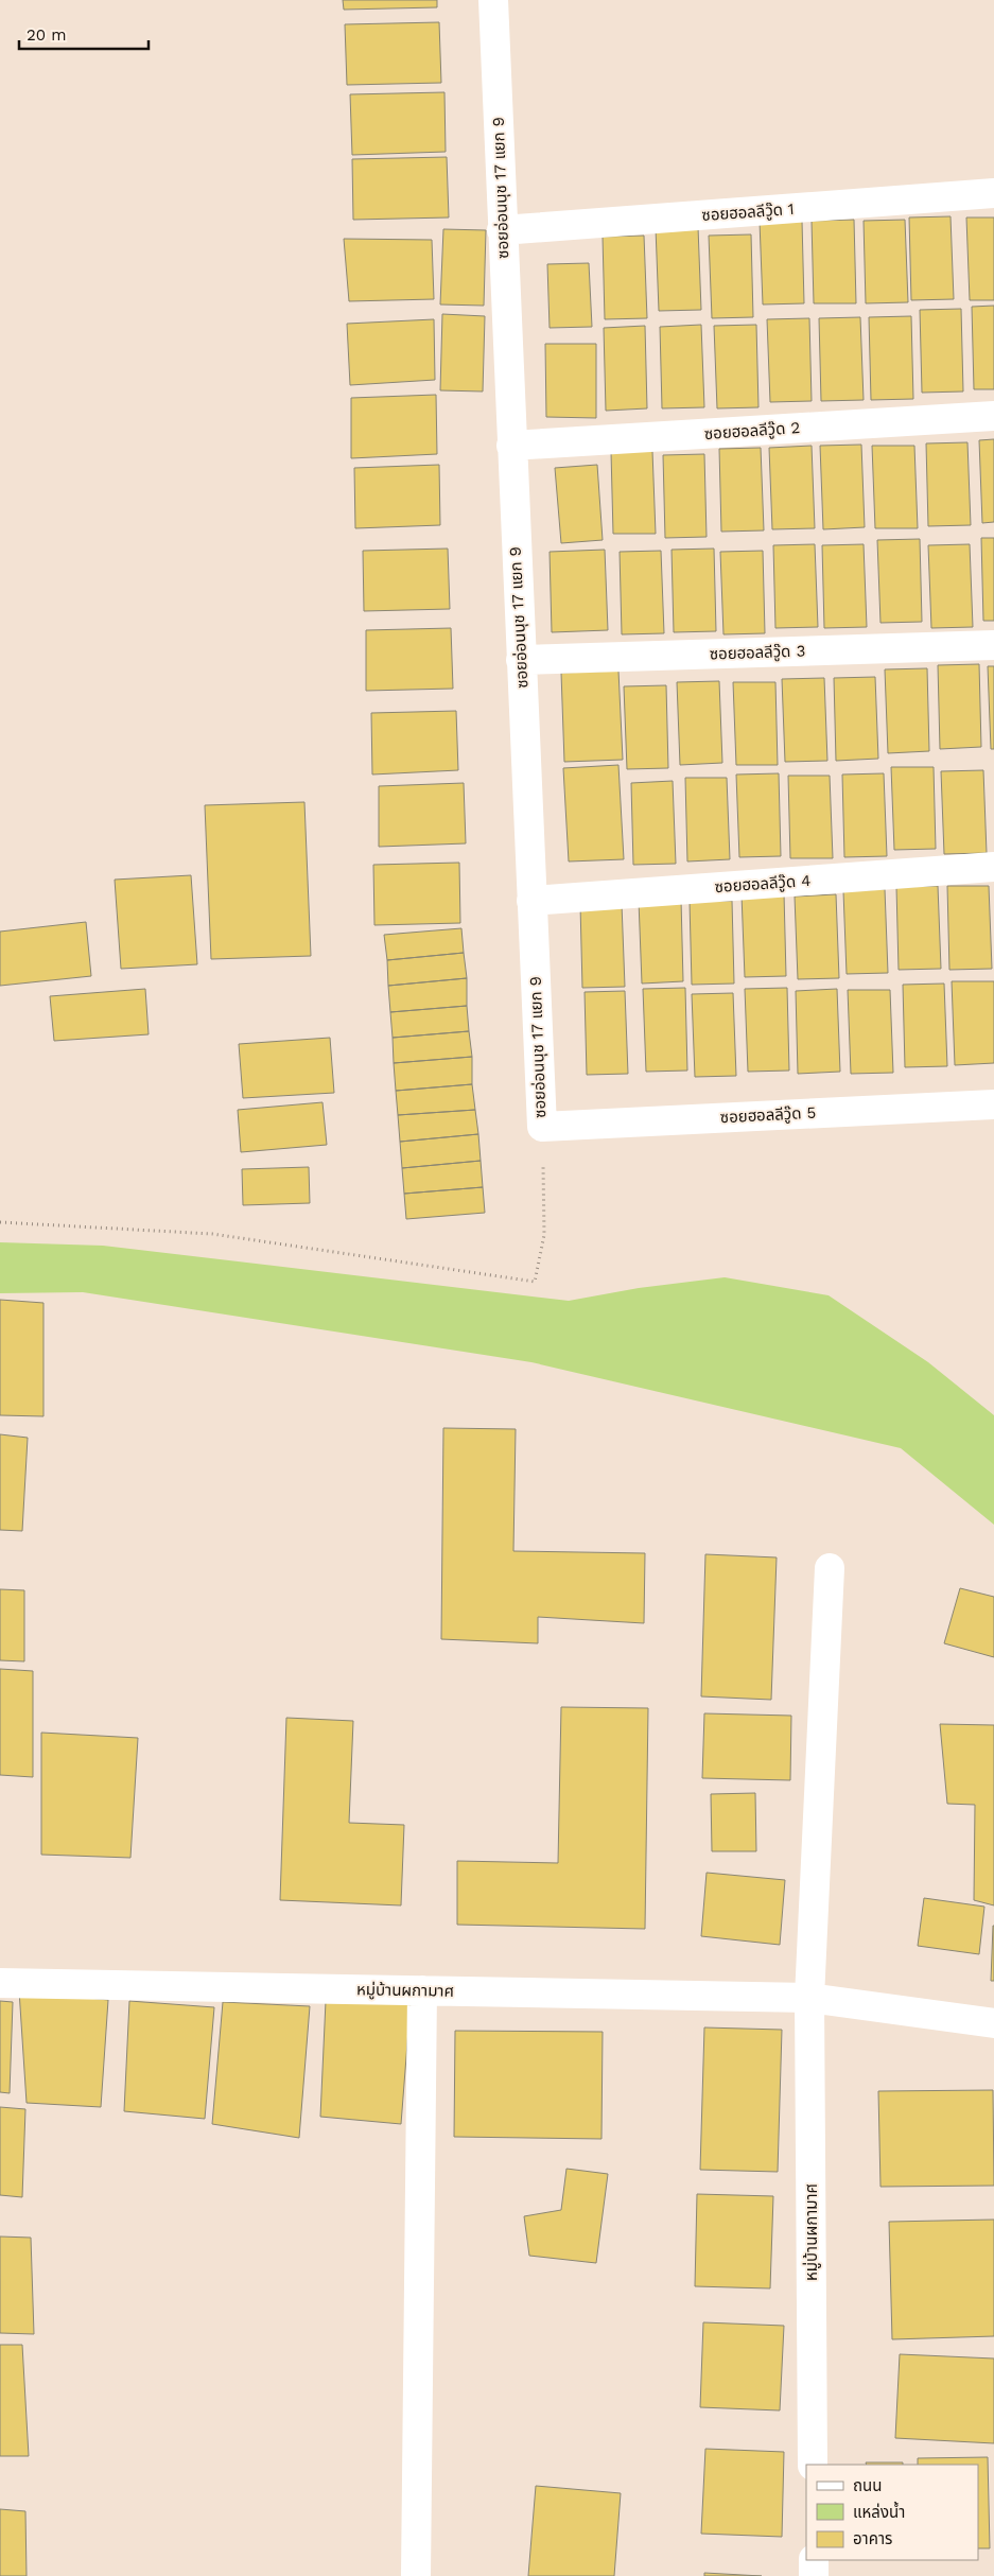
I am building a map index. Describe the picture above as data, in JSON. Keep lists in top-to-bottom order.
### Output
{
  "streets": {
    "street": [
      "ซอยอ่อนนุช 17 แยก 9",
      "ซอยฮอลลีวู๊ด 1",
      "ซอยฮอลลีวู๊ด 2",
      "ซอยฮอลลีวู๊ด 3",
      "ซอยฮอลลีวู๊ด 4",
      "ซอยฮอลลีวู๊ด 5",
      "หมู่บ้านผกามาศ"
    ]
  },
  "crossings": [
    ["ซอยอ่อนนุช 17 แยก 9", "ซอยฮอลลีวู๊ด 1"],
    ["ซอยอ่อนนุช 17 แยก 9", "ซอยฮอลลีวู๊ด 2"],
    ["ซอยอ่อนนุช 17 แยก 9", "ซอยฮอลลีวู๊ด 3"],
    ["ซอยอ่อนนุช 17 แยก 9", "ซอยฮอลลีวู๊ด 4"],
    ["ซอยอ่อนนุช 17 แยก 9", "ซอยฮอลลีวู๊ด 5"]
  ],
  "legend": ["ถนน", "แหล่งน้ำ", "อาคาร"],
  "scale_bar": "20 m"
}
